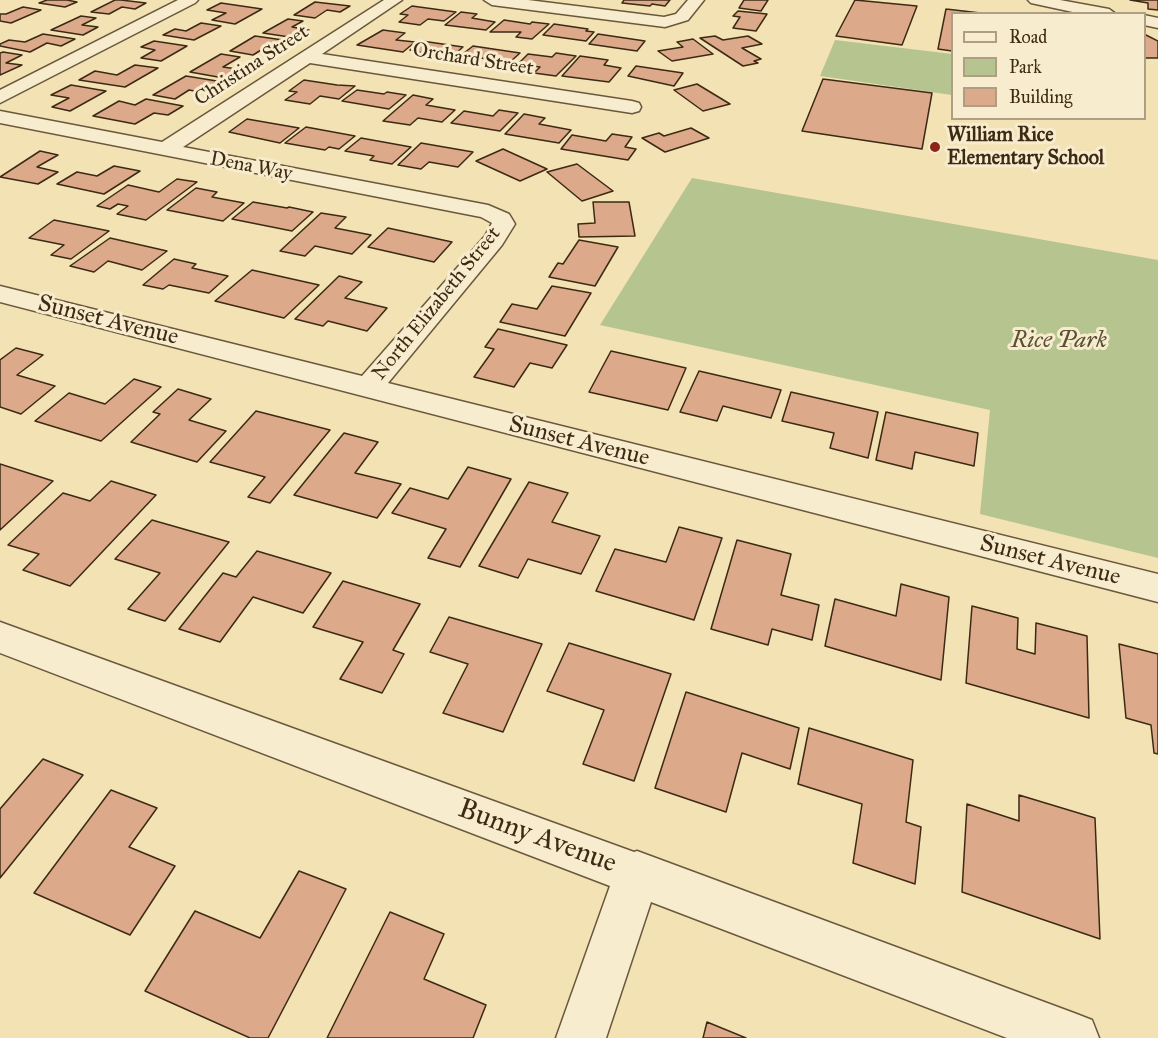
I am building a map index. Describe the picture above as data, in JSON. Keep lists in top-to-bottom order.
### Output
{
  "streets": {
    "street": [
      "Orchard Street",
      "Christina Street",
      "Dena Way",
      "North Elizabeth Street",
      "Sunset Avenue",
      "Bunny Avenue"
    ]
  },
  "crossings": [
    ["Orchard Street", "Christina Street"],
    ["Christina Street", "Dena Way"],
    ["Dena Way", "North Elizabeth Street"],
    ["North Elizabeth Street", "Sunset Avenue"]
  ],
  "parks": ["Rice Park"],
  "places": ["William Rice Elementary School"],
  "legend": ["Road", "Park", "Building"]
}
